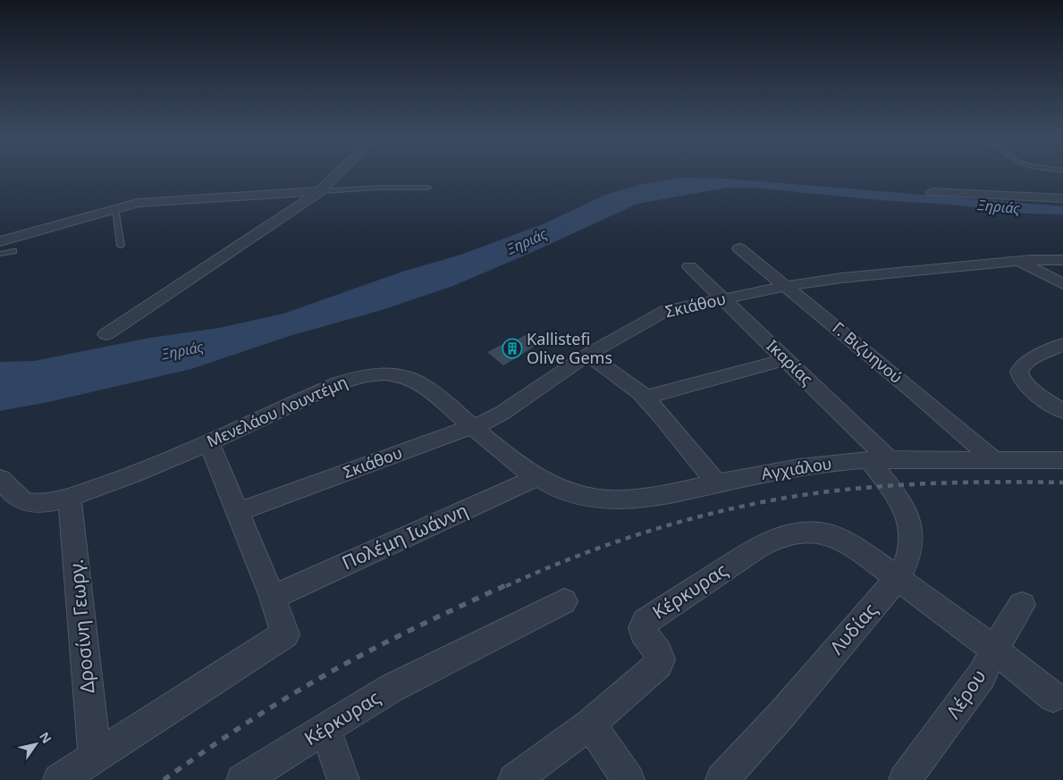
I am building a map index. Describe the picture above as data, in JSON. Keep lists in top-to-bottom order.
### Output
{
  "streets": {
    "street": [
      "Σκιάθου",
      "Γ. Βιζυηνού",
      "Ικαρίας",
      "Μενελάου Λουντέμη",
      "Αγχιάλου",
      "Πολέμη Ιωάννη",
      "Κέρκυρας",
      "Δροσίνη Γεωργ.",
      "Λυδίας",
      "Λέρου"
    ]
  },
  "crossings": [
    ["Σκιάθου", "Γ. Βιζυηνού"],
    ["Σκιάθου", "Ικαρίας"],
    ["Σκιάθου", "Μενελάου Λουντέμη"],
    ["Γ. Βιζυηνού", "Αγχιάλου"],
    ["Ικαρίας", "Αγχιάλου"],
    ["Ικαρίας", "Λυδίας"],
    ["Μενελάου Λουντέμη", "Αγχιάλου"],
    ["Μενελάου Λουντέμη", "Πολέμη Ιωάννη"],
    ["Μενελάου Λουντέμη", "Δροσίνη Γεωργ."],
    ["Αγχιάλου", "Πολέμη Ιωάννη"],
    ["Αγχιάλου", "Λυδίας"],
    ["Κέρκυρας", "Λυδίας"]
  ],
  "water": ["Ξηριάς"],
  "places": {
    "building": ["Kallistefi Olive Gems"]
  },
  "north": "top right"
}
